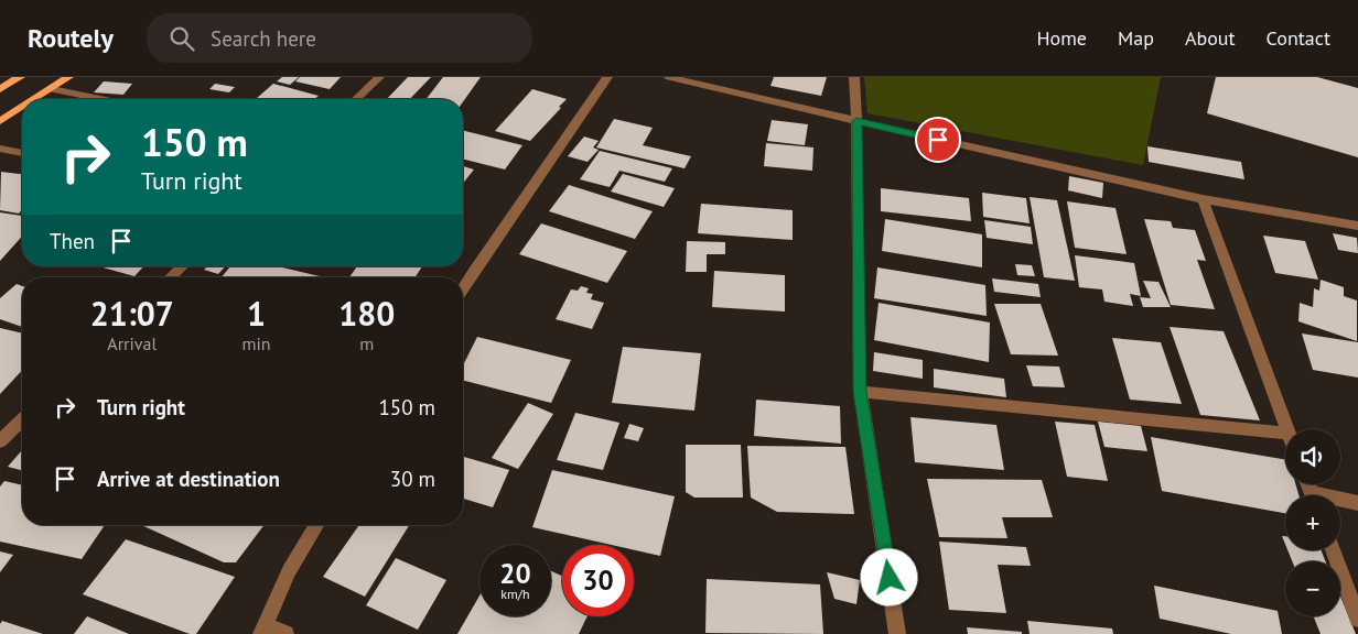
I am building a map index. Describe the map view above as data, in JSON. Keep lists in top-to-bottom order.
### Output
{
  "page": {
    "header": "Routely",
    "search": "Search here",
    "nav": [
      "Home",
      "Map",
      "About",
      "Contact"
    ],
    "turn": ["150 m", "Turn right"],
    "then": "Then",
    "eta": [
      "21:07",
      "Arrival",
      "1",
      "min",
      "180",
      "m"
    ],
    "list": [
      {
        "name": "Turn right",
        "value": "150 m"
      },
      {
        "name": "Arrive at destination",
        "value": "30 m"
      }
    ],
    "map_buttons": ["+", "−"],
    "speed": "20 km/h",
    "limit": "30"
  }
}
